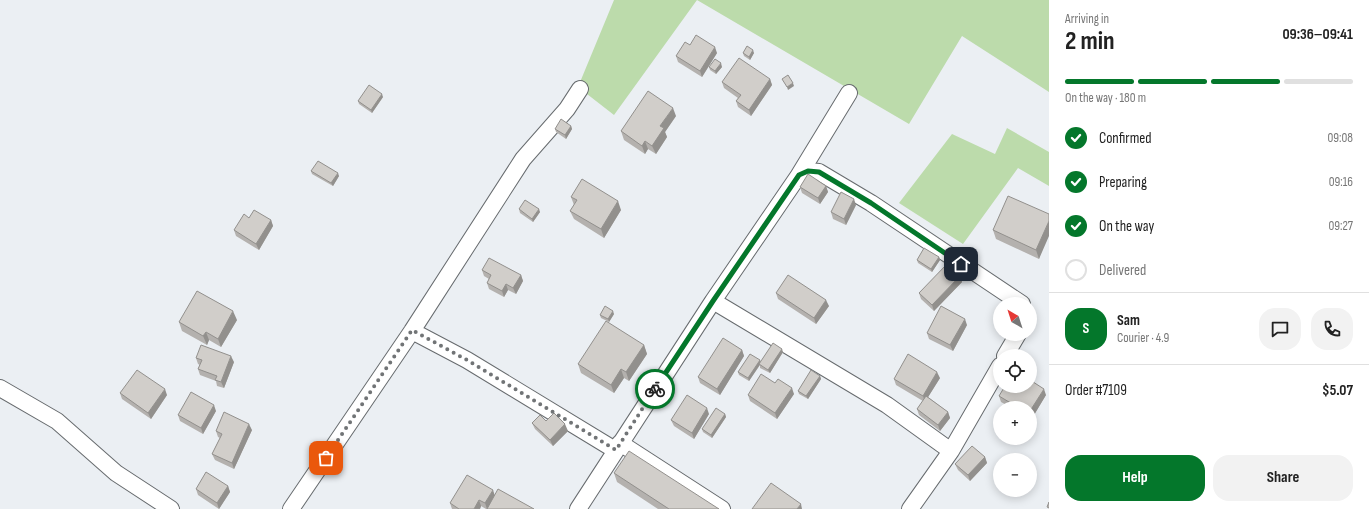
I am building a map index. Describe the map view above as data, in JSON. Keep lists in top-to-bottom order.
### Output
{
  "north": "top left",
  "page": {
    "heading": ["2 min", "Arriving in", "09:36–09:41"],
    "panel": [
      "Sam",
      "Courier · 4.9",
      "Order #7109",
      "$5.07"
    ],
    "bar": "On the way · 180 m",
    "list": [
      ["Confirmed", "09:08"],
      ["Preparing", "09:16"],
      ["On the way", "09:27"],
      "Delivered"
    ],
    "map_buttons": ["+", "−"],
    "round": "S",
    "buttons": ["Help", "Share"]
  }
}
